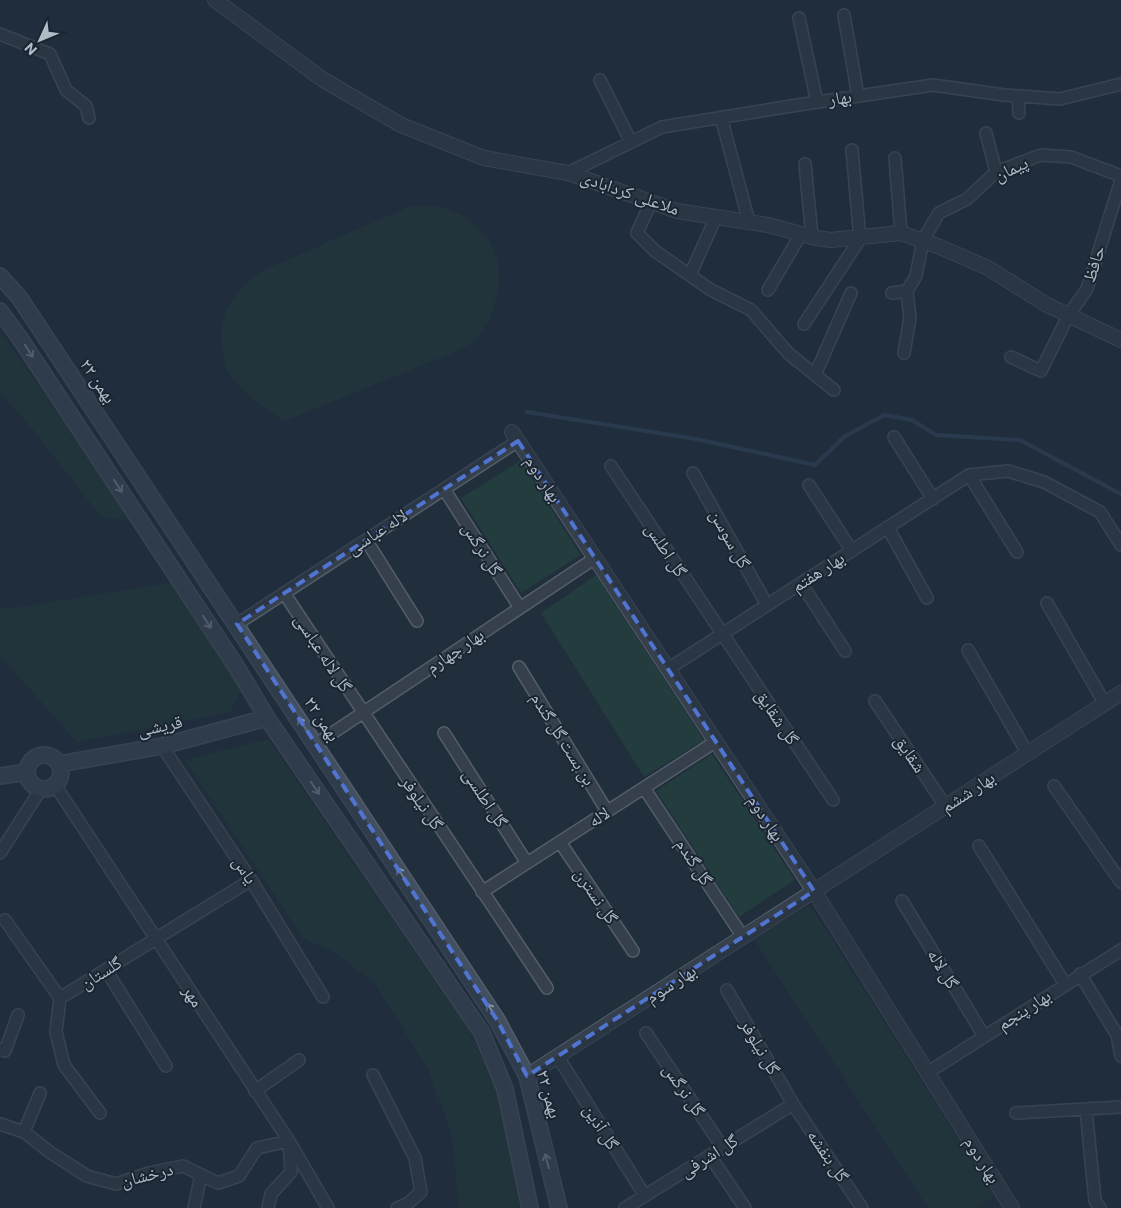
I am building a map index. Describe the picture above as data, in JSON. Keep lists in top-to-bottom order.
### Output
{
  "streets": {
    "main road": ["۲۲ بهمن", "قریشی"],
    "street": [
      "بهار",
      "پیمان",
      "ملاعلی کردابادی",
      "حافظ",
      "بهار دوم",
      "لاله عباسی",
      "گل سوسن",
      "گل نرگس",
      "گل اطلس",
      "بهار هفتم",
      "بهار چهارم",
      "گل لاله عباسی",
      "گل شقایق",
      "بن بست گل گندم",
      "شقایق",
      "بهار ششم",
      "گل اطلسی",
      "گل نیلوفر",
      "لاله",
      "گل گندم",
      "یاس",
      "گل نسترن",
      "گل لاله",
      "گلستان",
      "بهار سوم",
      "مهر",
      "بهار پنجم",
      "گل آذین",
      "گل اشرفی",
      "گل بنفشه",
      "درخشان"
    ]
  },
  "crossings": [
    ["بهار", "ملاعلی کردابادی"],
    ["پیمان", "ملاعلی کردابادی"],
    ["پیمان", "حافظ"],
    ["ملاعلی کردابادی", "حافظ"],
    ["۲۲ بهمن", "لاله عباسی"],
    ["۲۲ بهمن", "بهار چهارم"],
    ["۲۲ بهمن", "بهار سوم"],
    ["بهار دوم", "لاله عباسی"],
    ["بهار دوم", "بهار هفتم"],
    ["بهار دوم", "بهار چهارم"],
    ["بهار دوم", "بهار ششم"],
    ["بهار دوم", "لاله"],
    ["بهار دوم", "بهار سوم"],
    ["بهار دوم", "بهار پنجم"],
    ["لاله عباسی", "گل نرگس"],
    ["لاله عباسی", "گل لاله عباسی"],
    ["گل سوسن", "بهار هفتم"],
    ["گل نرگس", "بهار چهارم"],
    ["گل نرگس", "گل اشرفی"],
    ["گل اطلس", "بهار هفتم"],
    ["گل اطلس", "گل شقایق"],
    ["بهار هفتم", "گل شقایق"],
    ["بهار چهارم", "گل لاله عباسی"],
    ["بهار چهارم", "گل نیلوفر"],
    ["گل لاله عباسی", "گل نیلوفر"],
    ["قریشی", "یاس"],
    ["قریشی", "مهر"],
    ["بن بست گل گندم", "لاله"],
    ["شقایق", "بهار ششم"],
    ["بهار ششم", "بهار سوم"],
    ["گل اطلسی", "لاله"],
    ["گل نیلوفر", "لاله"],
    ["گل نیلوفر", "گل اشرفی"],
    ["گل نیلوفر", "گل بنفشه"],
    ["لاله", "گل گندم"],
    ["لاله", "گل نسترن"],
    ["گل گندم", "بهار سوم"],
    ["یاس", "گلستان"],
    ["گل لاله", "بهار پنجم"],
    ["گلستان", "مهر"],
    ["بهار سوم", "گل آذین"],
    ["مهر", "درخشان"],
    ["گل آذین", "گل اشرفی"],
    ["گل اشرفی", "گل بنفشه"]
  ],
  "north": "bottom left"
}
